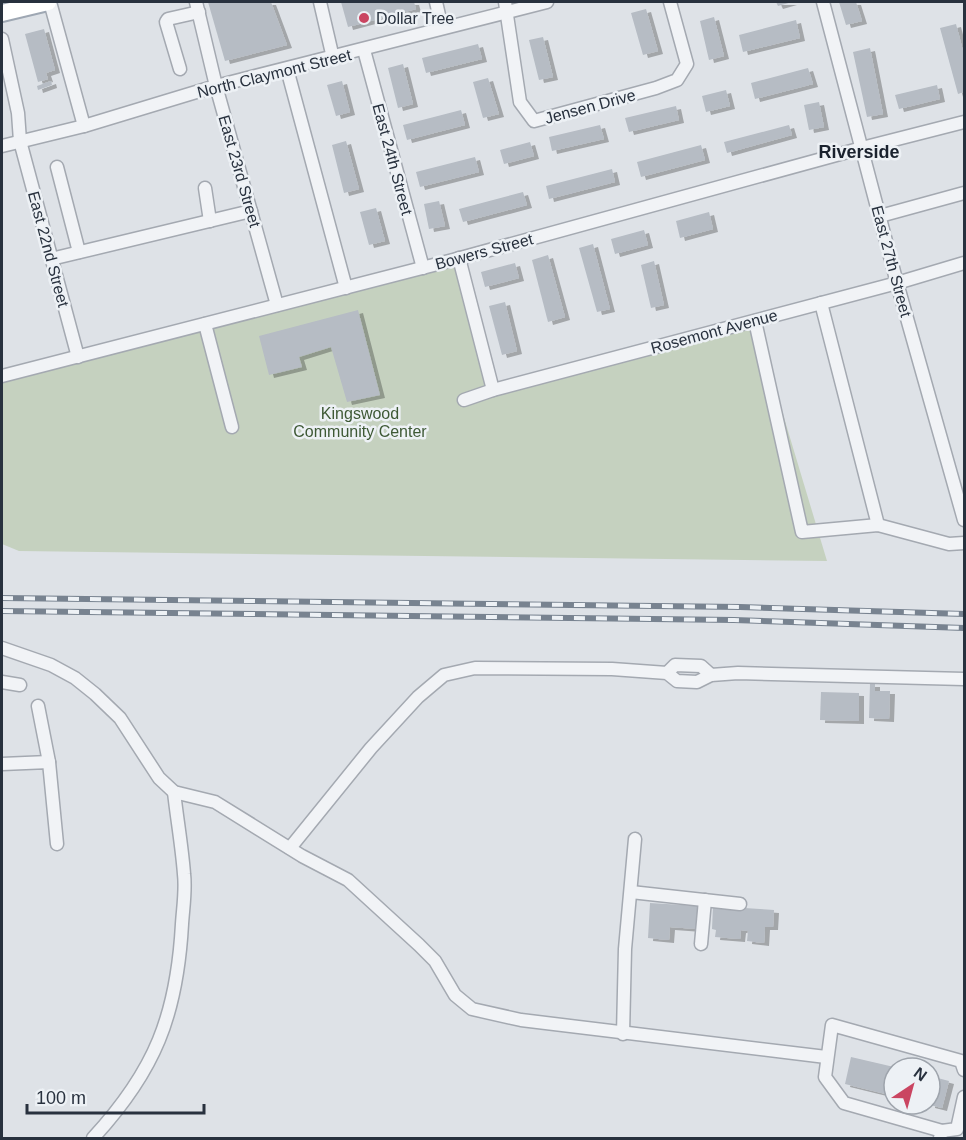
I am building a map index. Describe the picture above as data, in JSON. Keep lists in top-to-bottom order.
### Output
{
  "streets": {
    "street": [
      "North Claymont Street",
      "Jensen Drive",
      "East 24th Street",
      "East 23rd Street",
      "East 22nd Street",
      "Bowers Street",
      "East 27th Street",
      "Rosemont Avenue"
    ]
  },
  "crossings": [
    ["North Claymont Street", "Jensen Drive"],
    ["North Claymont Street", "East 24th Street"],
    ["North Claymont Street", "East 23rd Street"],
    ["North Claymont Street", "East 22nd Street"],
    ["East 24th Street", "Bowers Street"],
    ["East 23rd Street", "Bowers Street"],
    ["East 22nd Street", "Bowers Street"],
    ["Bowers Street", "East 27th Street"],
    ["East 27th Street", "Rosemont Avenue"]
  ],
  "districts": ["Riverside"],
  "parks": ["Kingswood Community Center"],
  "places": ["Dollar Tree"],
  "scale_bar": "100 m",
  "north": "top right"
}
